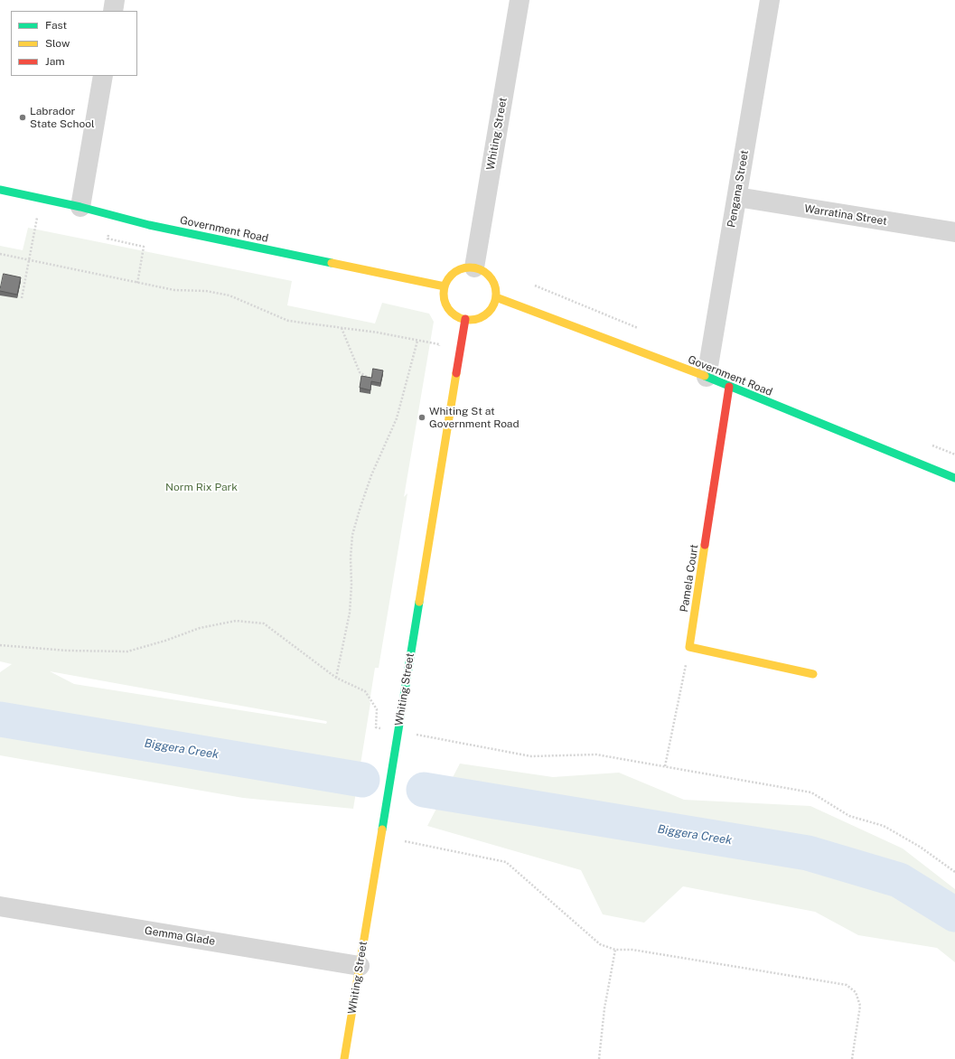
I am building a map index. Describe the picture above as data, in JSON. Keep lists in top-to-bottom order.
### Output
{
  "streets": {
    "street": [
      "Whiting Street",
      "Pengana Street",
      "Warratina Street",
      "Government Road",
      "Pamela Court",
      "Gemma Glade"
    ]
  },
  "crossings": [
    ["Whiting Street", "Government Road"],
    ["Whiting Street", "Gemma Glade"],
    ["Pengana Street", "Warratina Street"],
    ["Pengana Street", "Government Road"],
    ["Government Road", "Pamela Court"]
  ],
  "water": ["Biggera Creek"],
  "parks": ["Norm Rix Park"],
  "places": ["Labrador State School", "Whiting St at Government Road"],
  "legend": ["Fast", "Slow", "Jam"]
}
